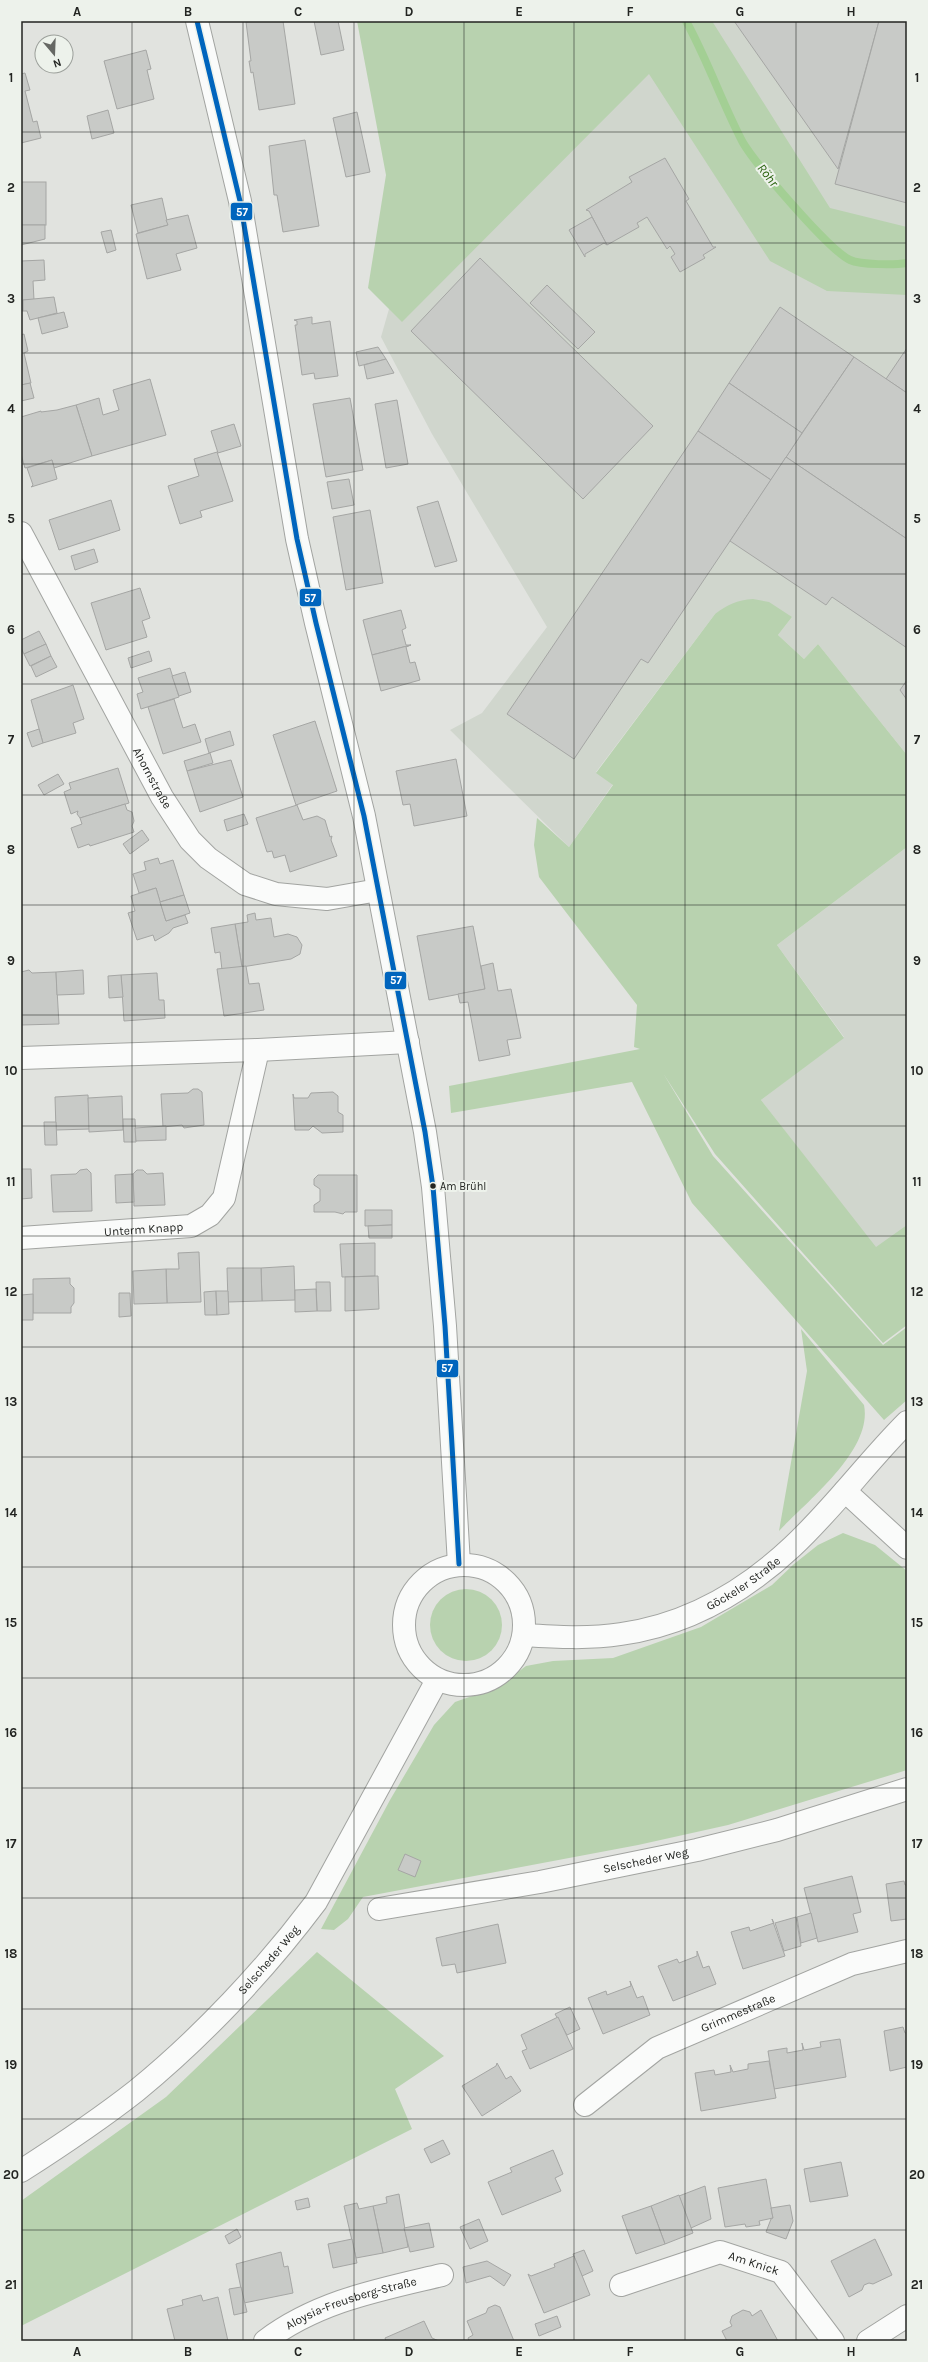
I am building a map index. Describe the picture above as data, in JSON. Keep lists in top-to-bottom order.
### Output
{
  "streets": {
    "street": [
      "Ahornstraße",
      "Unterm Knapp",
      "Göckeler Straße",
      "Selscheder Weg",
      "Grimmestraße",
      "Am Knick",
      "Aloysia-Freusberg-Straße"
    ]
  },
  "crossings": [
    ["Göckeler Straße", "Selscheder Weg"]
  ],
  "water": ["Röhr"],
  "places": ["Am Brühl"],
  "lines": ["transit line 57"],
  "north": "bottom",
  "grid": {
    "columns": [
      "A",
      "B",
      "C",
      "D",
      "E",
      "F",
      "G",
      "H"
    ],
    "rows": [
      "1",
      "2",
      "3",
      "4",
      "5",
      "6",
      "7",
      "8",
      "9",
      "10",
      "11",
      "12",
      "13",
      "14",
      "15",
      "16",
      "17",
      "18",
      "19",
      "20",
      "21"
    ]
  }
}
